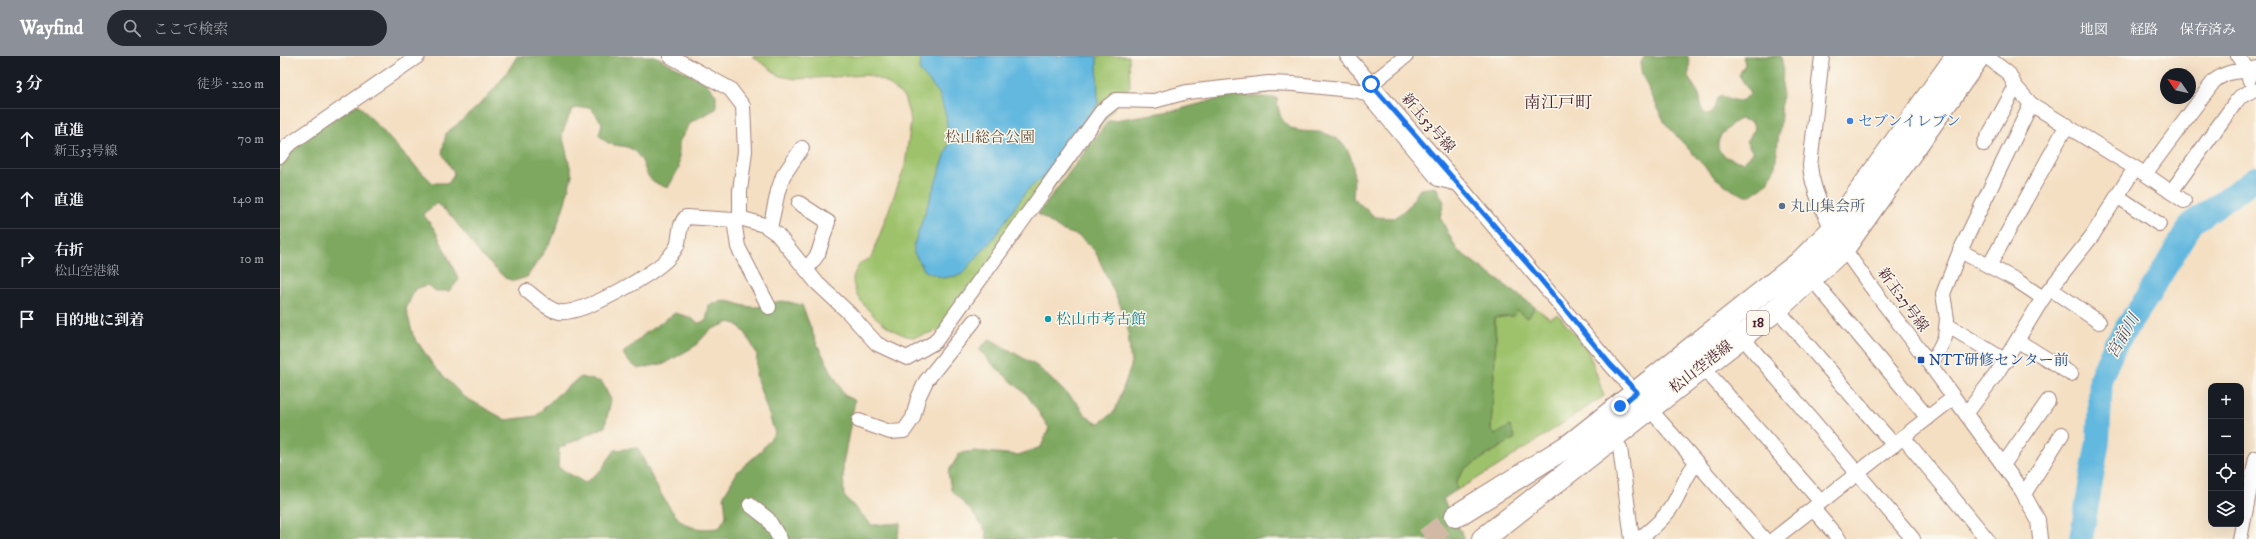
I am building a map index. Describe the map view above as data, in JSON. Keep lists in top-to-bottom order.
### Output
{
  "streets": {
    "main road": ["18", "松山空港線"],
    "street": ["新玉53号線", "新玉27号線"]
  },
  "crossings": [
    ["新玉53号線", "松山空港線"],
    ["新玉27号線", "松山空港線"]
  ],
  "districts": ["南江戸町"],
  "water": ["宮前川"],
  "parks": ["松山総合公園"],
  "places": {
    "other": ["セブンイレブン", "丸山集会所", "松山市考古館"],
    "transit": ["NTT研修センター前"]
  },
  "north": "top left",
  "page": {
    "header": "Wayfind",
    "search": "ここで検索",
    "nav": ["地図", "経路", "保存済み"],
    "heading": ["3 分", "徒歩 · 220 m"],
    "list": [
      ["直進", "新玉53号線", "70 m"],
      ["直進", "140 m"],
      ["右折", "松山空港線", "10 m"],
      "目的地に到着"
    ],
    "map_buttons": ["+", "−"]
  }
}
